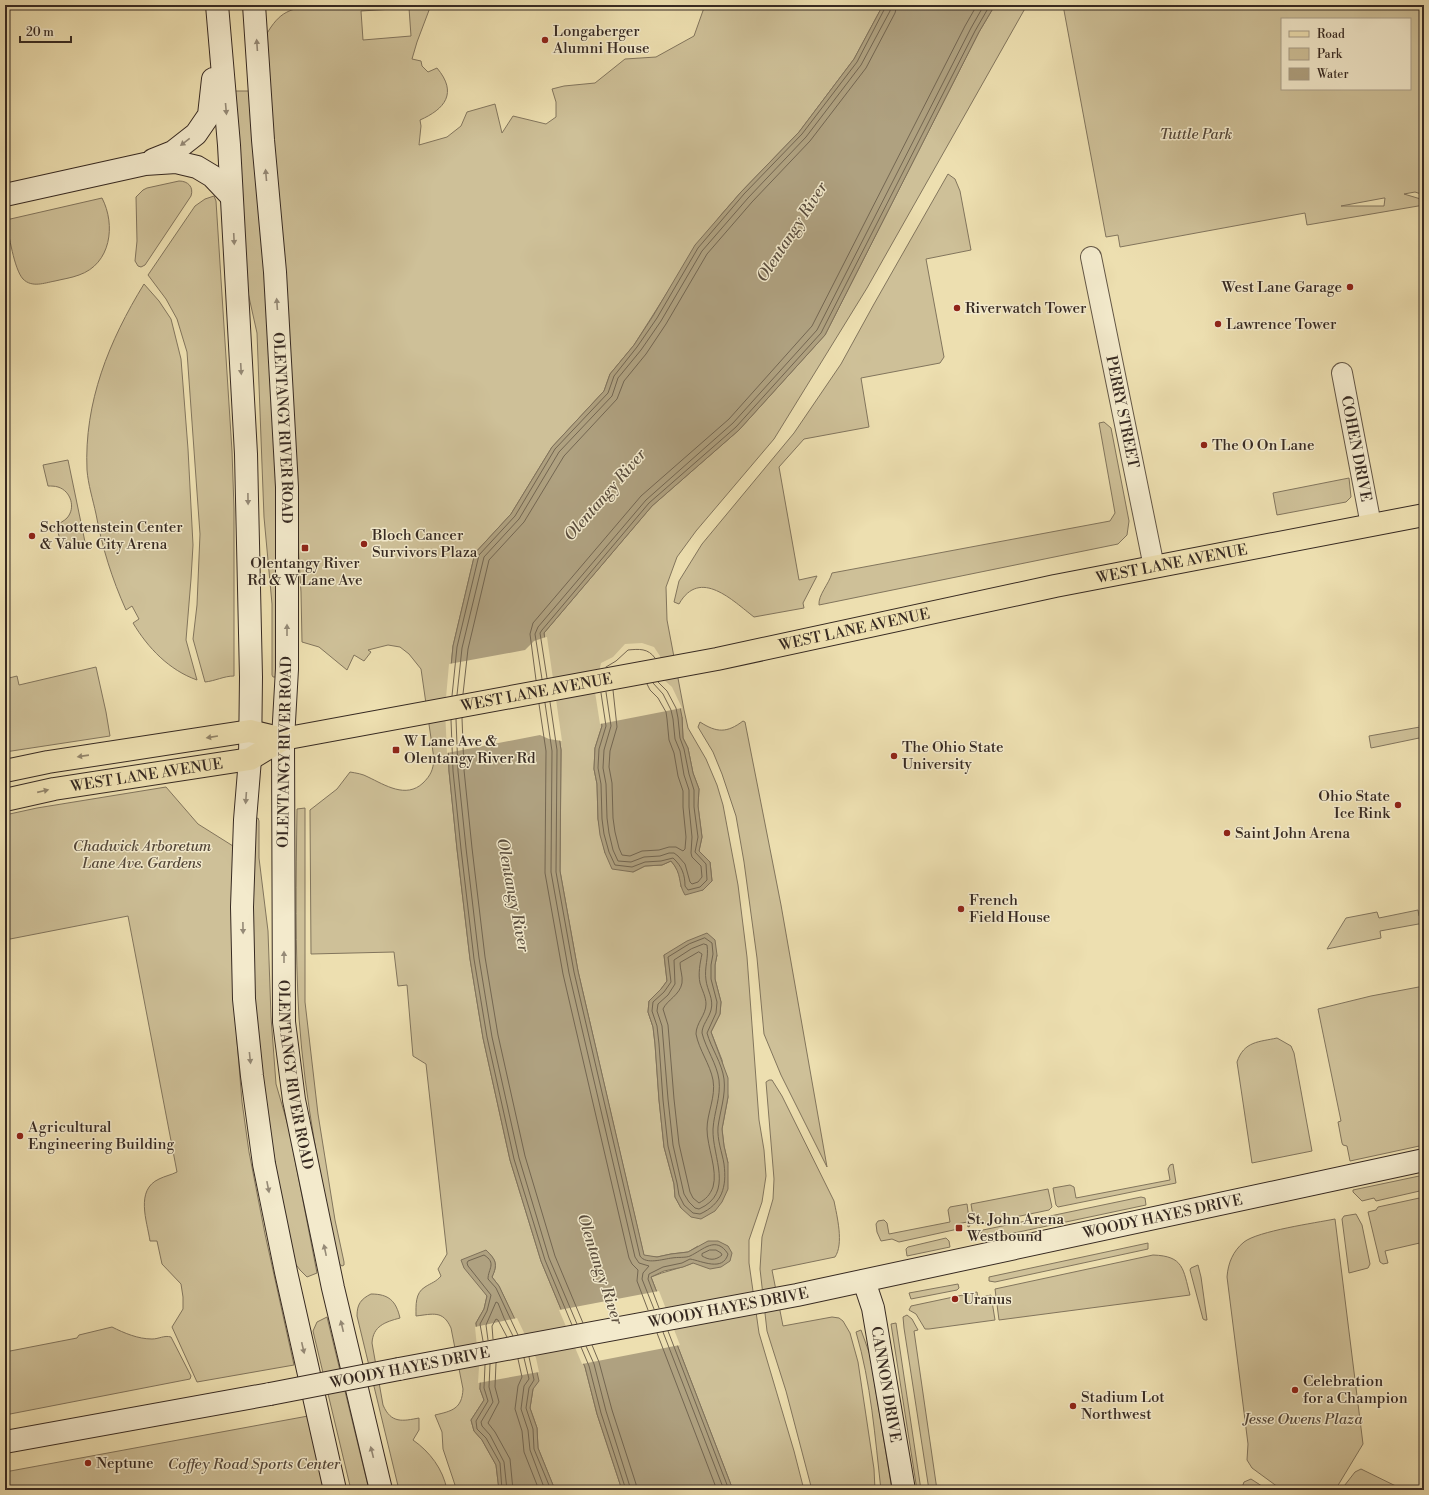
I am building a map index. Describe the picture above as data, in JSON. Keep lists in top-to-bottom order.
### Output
{
  "streets": {
    "main road": [
      "OLENTANGY RIVER ROAD",
      "WEST LANE AVENUE",
      "WOODY HAYES DRIVE",
      "CANNON DRIVE"
    ],
    "street": ["PERRY STREET", "COHEN DRIVE"]
  },
  "crossings": [
    ["PERRY STREET", "WEST LANE AVENUE"],
    ["OLENTANGY RIVER ROAD", "WEST LANE AVENUE"],
    ["COHEN DRIVE", "WEST LANE AVENUE"],
    ["WOODY HAYES DRIVE", "CANNON DRIVE"]
  ],
  "water": ["Olentangy River"],
  "parks": [
    "Tuttle Park",
    "Chadwick Arboretum Lane Ave. Gardens",
    "Jesse Owens Plaza",
    "Coffey Road Sports Center"
  ],
  "places": {
    "other": [
      "Longaberger Alumni House",
      "West Lane Garage",
      "Riverwatch Tower",
      "Lawrence Tower",
      "The O On Lane",
      "Schottenstein Center & Value City Arena",
      "Bloch Cancer Survivors Plaza",
      "The Ohio State University",
      "Ohio State Ice Rink",
      "Saint John Arena",
      "French Field House",
      "Agricultural Engineering Building",
      "Uranus",
      "Celebration for a Champion",
      "Stadium Lot Northwest",
      "Neptune"
    ],
    "transit": ["Olentangy River Rd & W Lane Ave", "W Lane Ave & Olentangy River Rd", "St. John Arena Westbound"]
  },
  "legend": ["Road", "Park", "Water"],
  "scale_bar": "20 m"
}
